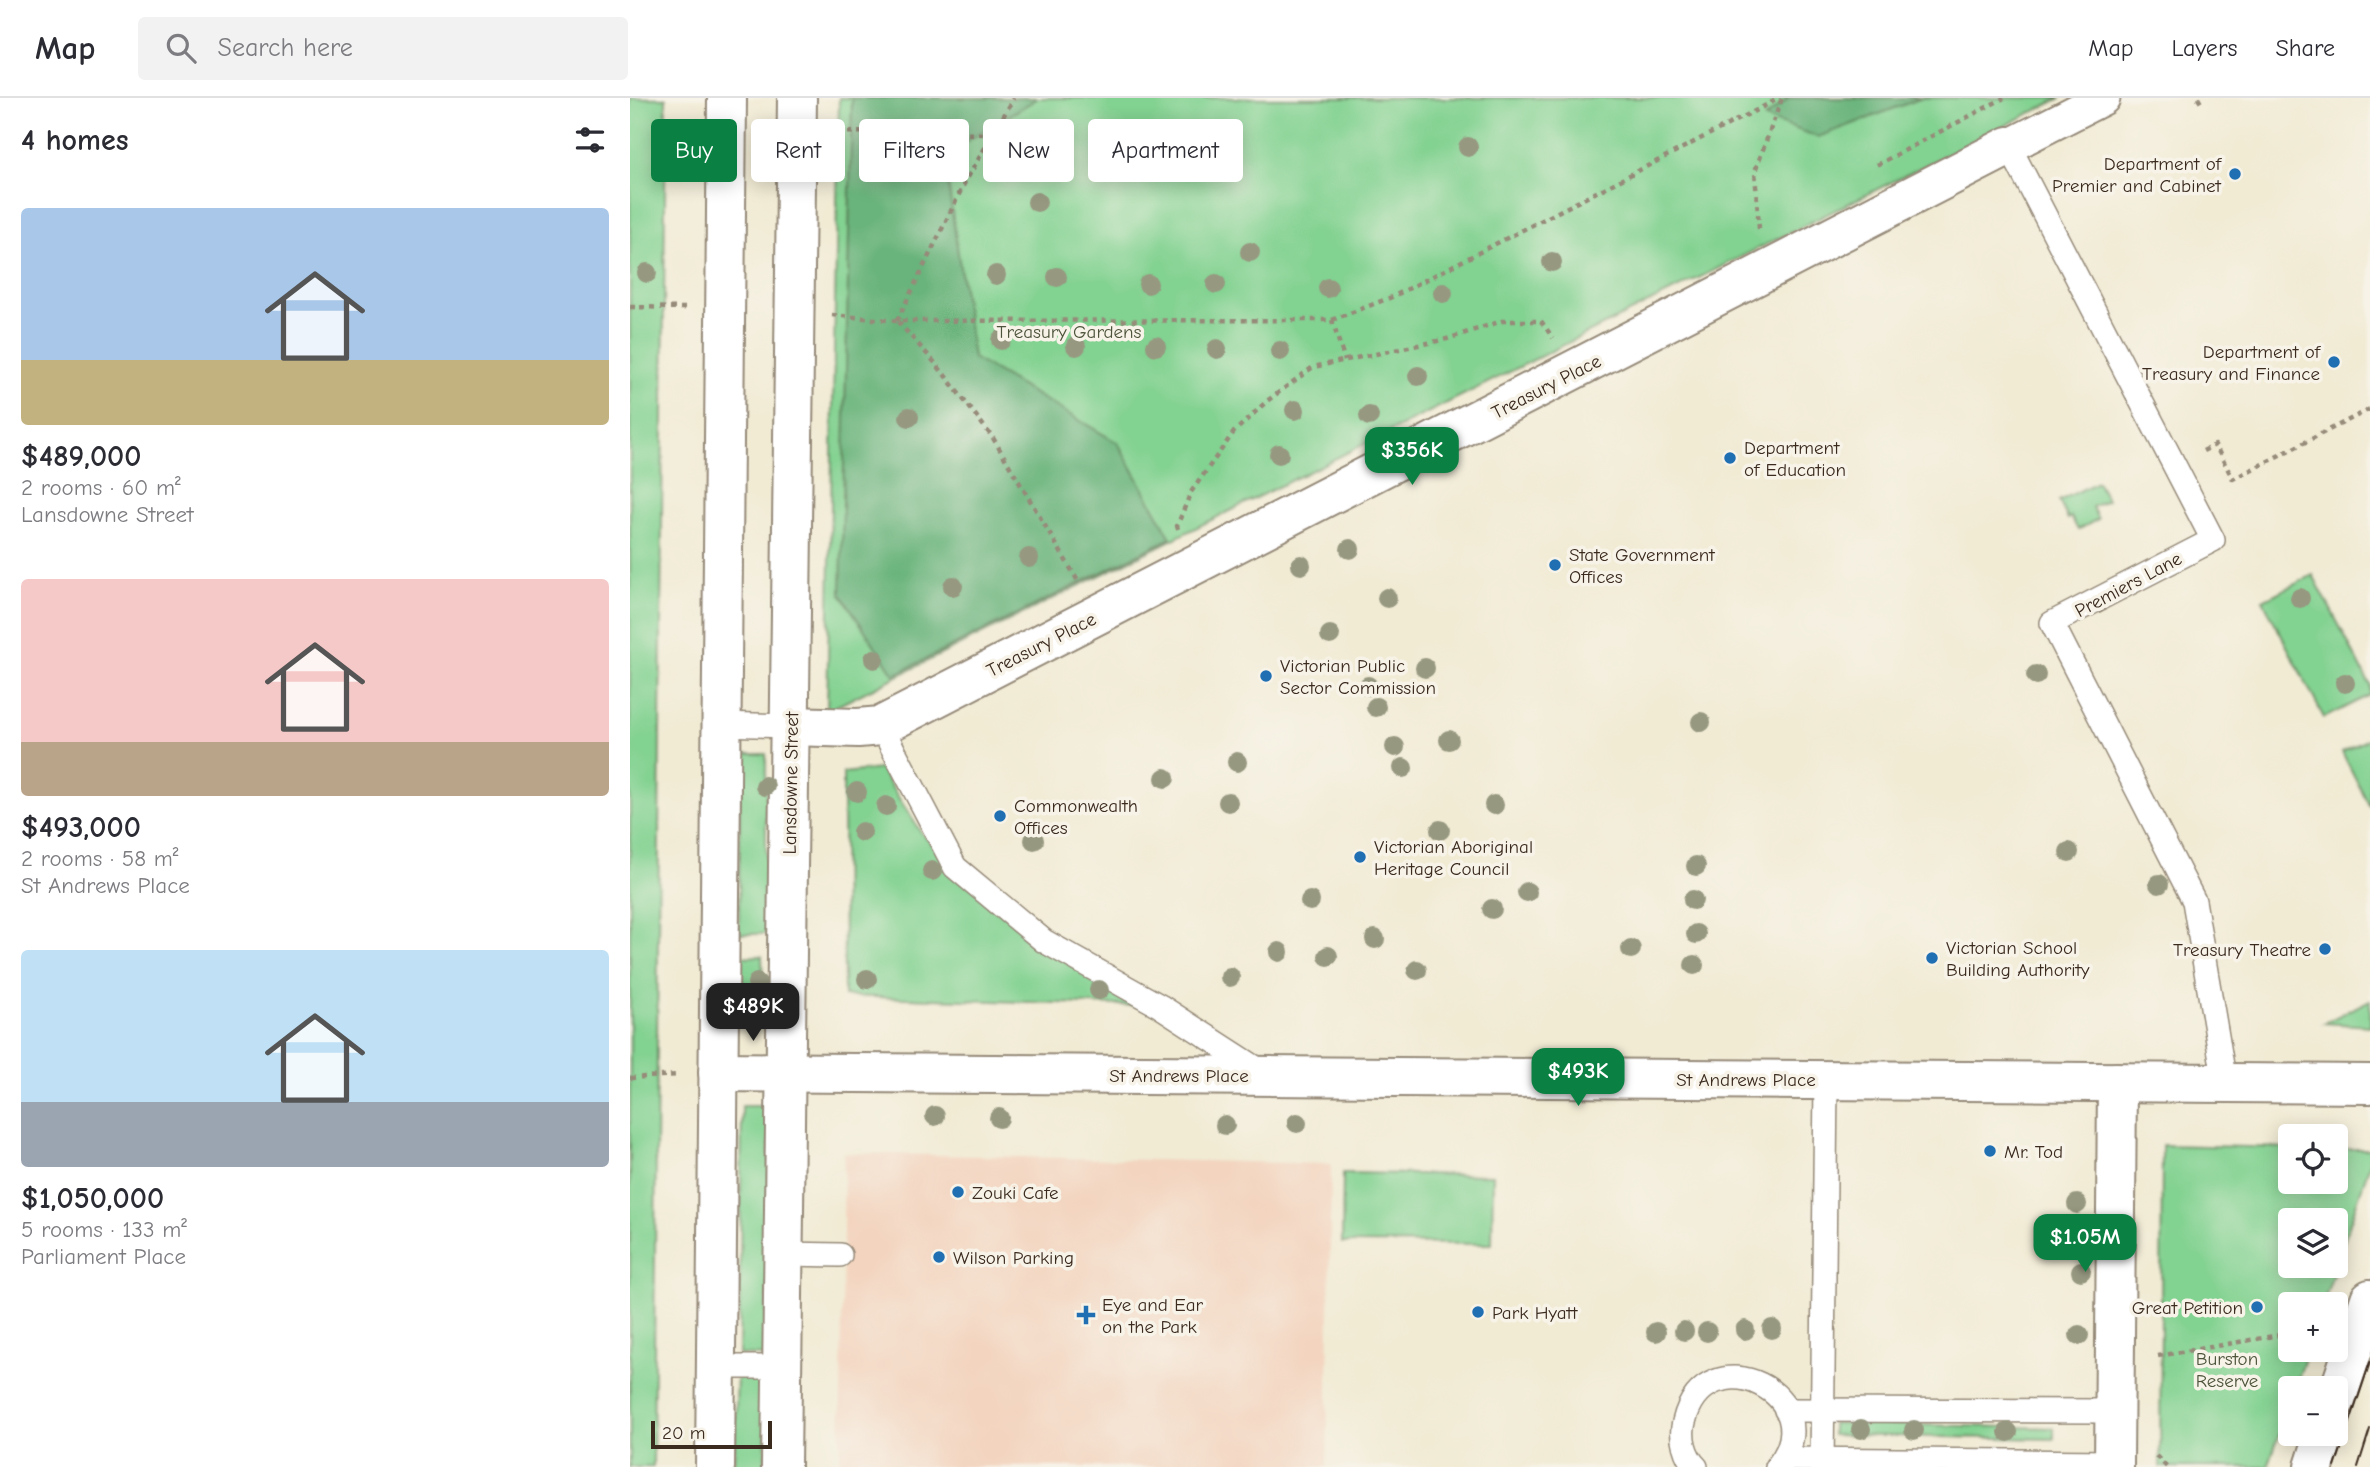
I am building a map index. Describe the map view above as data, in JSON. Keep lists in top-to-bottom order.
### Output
{
  "streets": {
    "street": ["Treasury Place", "Lansdowne Street", "St Andrews Place"],
    "lane": ["Premiers Lane"]
  },
  "crossings": [
    ["Treasury Place", "Premiers Lane"],
    ["Treasury Place", "Lansdowne Street"],
    ["Premiers Lane", "St Andrews Place"],
    ["Lansdowne Street", "St Andrews Place"]
  ],
  "parks": ["Treasury Gardens", "Burston Reserve"],
  "places": {
    "other": [
      "Department of Premier and Cabinet",
      "Department of Treasury and Finance",
      "Department of Education",
      "State Government Offices",
      "Victorian Public Sector Commission",
      "Commonwealth Offices",
      "Victorian Aboriginal Heritage Council",
      "Treasury Theatre",
      "Victorian School Building Authority",
      "Mr. Tod",
      "Zouki Cafe",
      "Wilson Parking",
      "Great Petition",
      "Park Hyatt"
    ],
    "health": ["Eye and Ear on the Park"]
  },
  "scale_bar": "20 m",
  "page": {
    "header": "Map",
    "search": "Search here",
    "nav": ["Map", "Layers", "Share"],
    "heading": "4 homes",
    "chip": [
      "Buy",
      "Rent",
      "Filters",
      "New",
      "Apartment"
    ],
    "list": [
      {
        "name": "$489,000",
        "note": "2 rooms · 60 m² · Lansdowne Street"
      },
      {
        "name": "$493,000",
        "note": "2 rooms · 58 m² · St Andrews Place"
      },
      {
        "name": "$1,050,000",
        "note": "5 rooms · 133 m² · Parliament Place"
      }
    ],
    "price": [
      "$356K",
      "$489K",
      "$493K",
      "$1.05M"
    ],
    "map_buttons": ["+", "−"],
    "scale": "20 m"
  }
}
